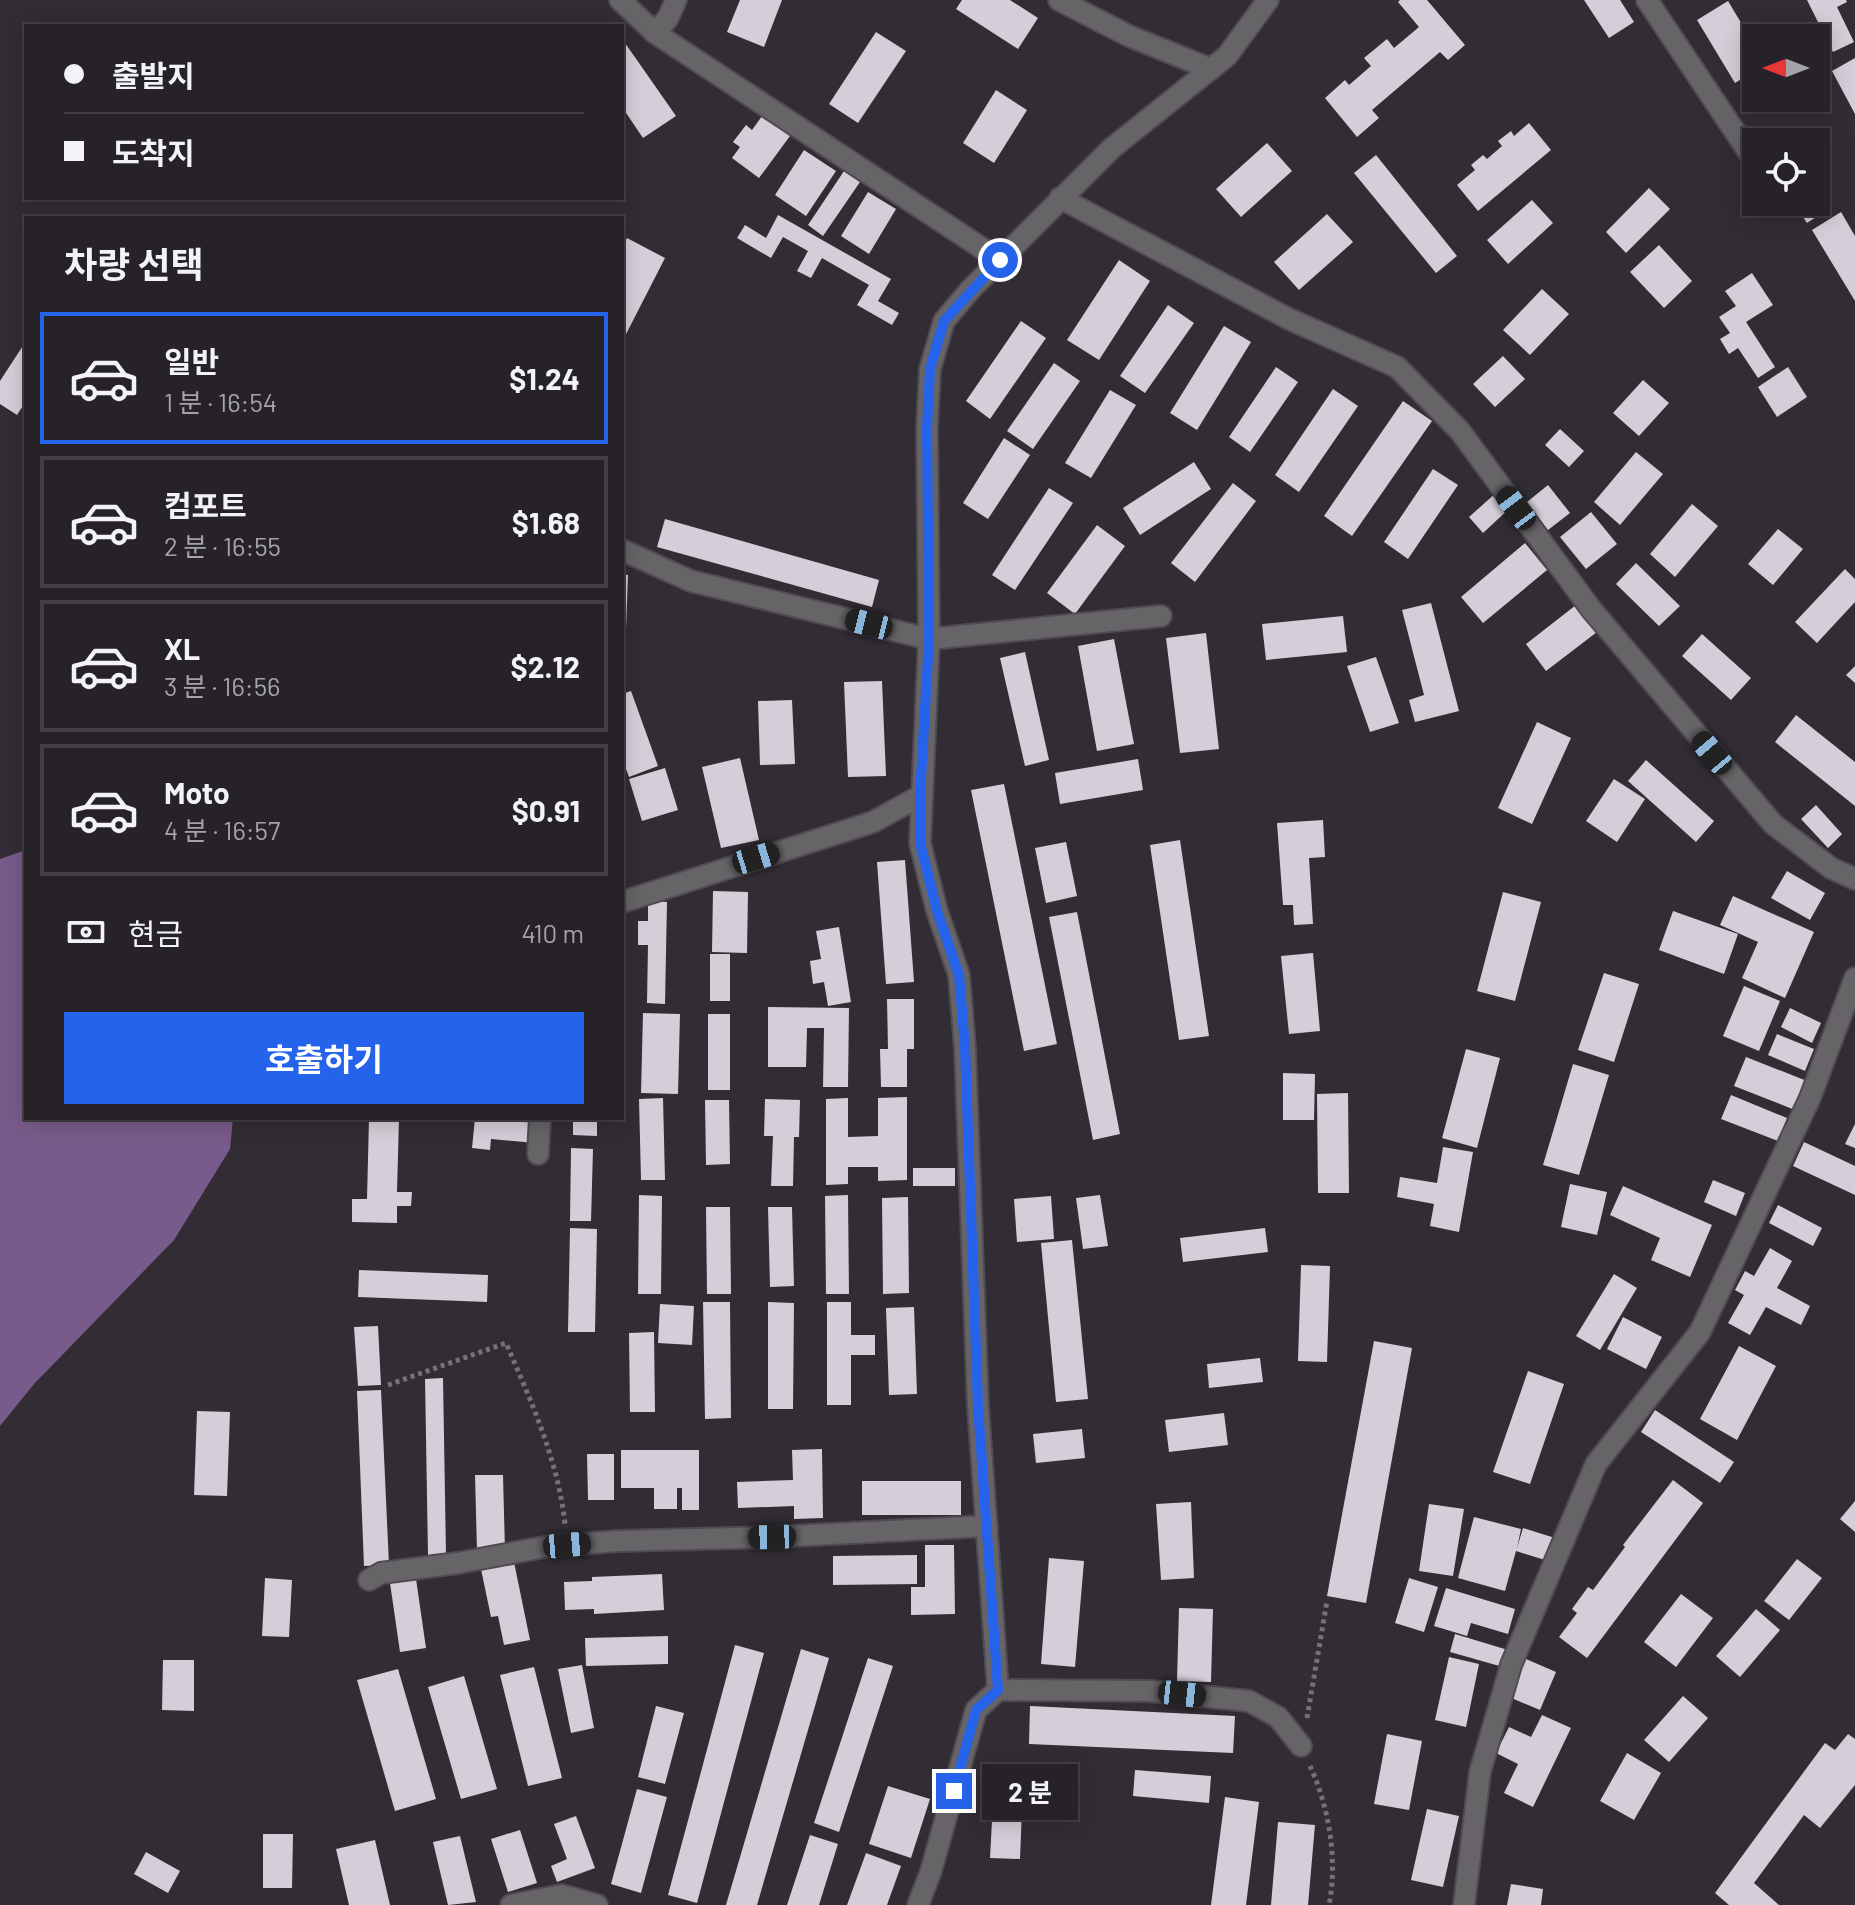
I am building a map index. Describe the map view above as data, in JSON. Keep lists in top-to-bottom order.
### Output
{
  "north": "left",
  "page": {
    "banner": ["출발지", "도착지"],
    "heading": "차량 선택",
    "list": [
      {
        "name": "일반",
        "note": "1 분 · 16:54",
        "value": "$1.24"
      },
      {
        "name": "컴포트",
        "note": "2 분 · 16:55",
        "value": "$1.68"
      },
      {
        "name": "XL",
        "note": "3 분 · 16:56",
        "value": "$2.12"
      },
      {
        "name": "Moto",
        "note": "4 분 · 16:57",
        "value": "$0.91"
      }
    ],
    "pay": ["현금", "410 m"],
    "buttons": "호출하기",
    "bubble": "2 분"
  }
}
